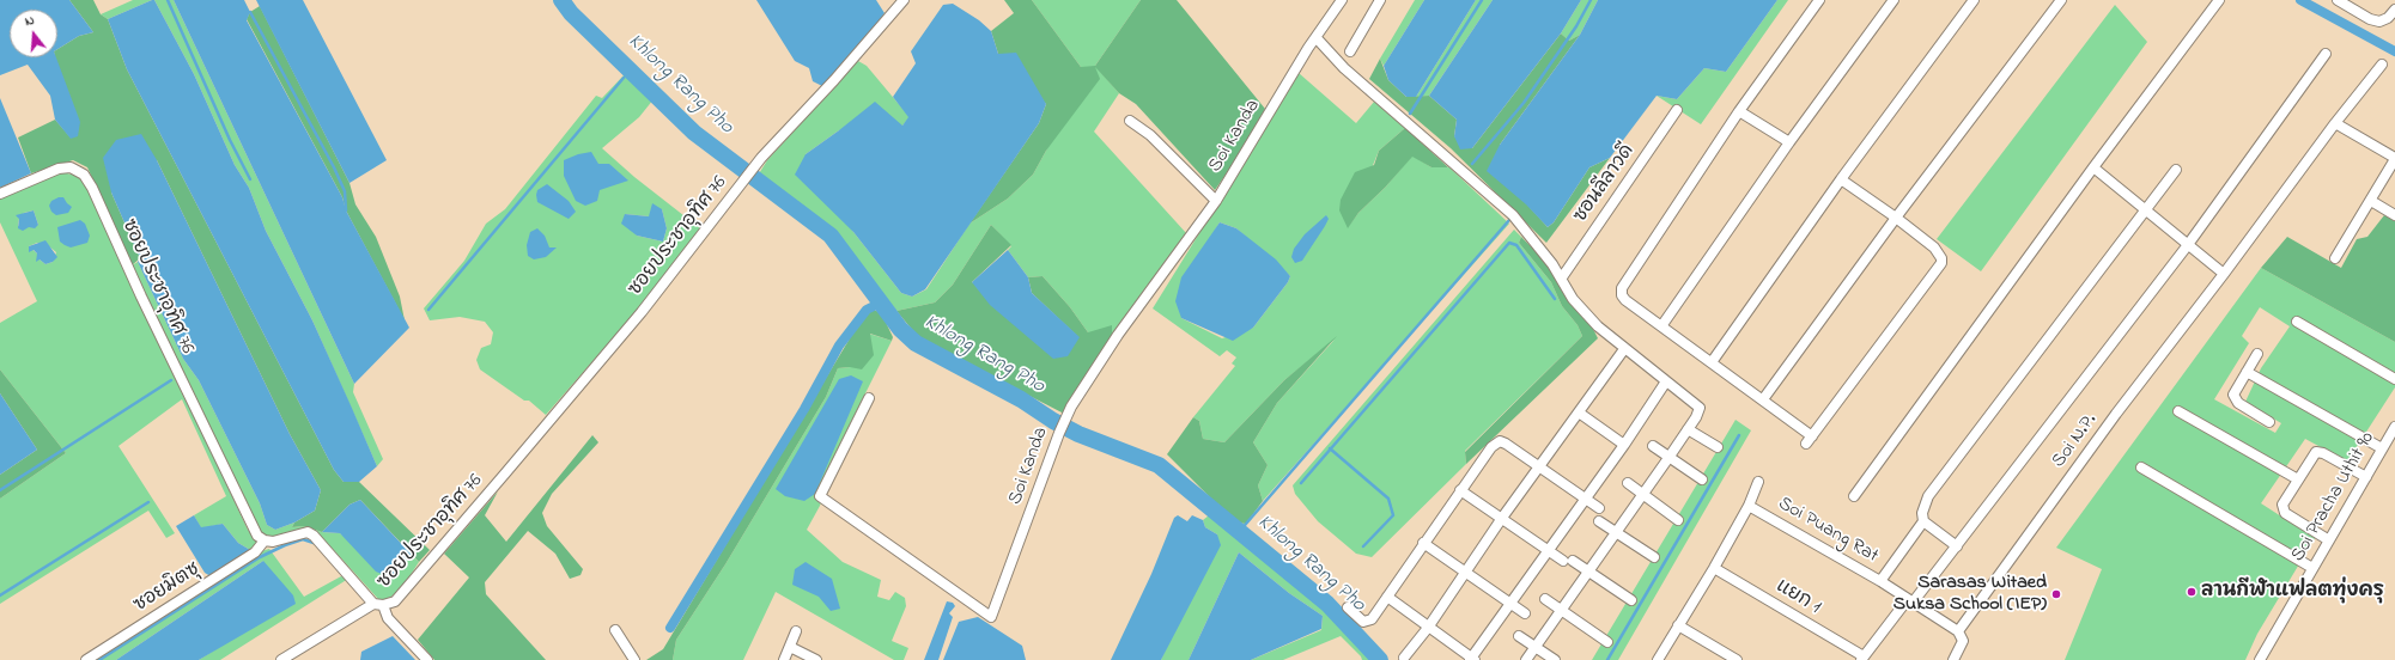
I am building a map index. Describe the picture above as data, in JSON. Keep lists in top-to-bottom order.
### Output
{
  "streets": {
    "street": [
      "Soi Kanda",
      "ซอนลีลาวดี",
      "ซอยประชาอุทิศ 76",
      "Soi N.P.",
      "Soi Pracha Uthit 90",
      "Soi Puang Rat",
      "ซอยมิตซุ",
      "แยก 1"
    ]
  },
  "crossings": [
    ["ซอยประชาอุทิศ 76", "ซอยมิตซุ"],
    ["Soi N.P.", "Soi Puang Rat"],
    ["Soi Puang Rat", "แยก 1"]
  ],
  "water": ["Khlong Rang Pho"],
  "places": ["ลานกีฬาแฟลตทุ่งครุ", "Sarasas Witaed Suksa School (IEP)"],
  "north": "top"
}
